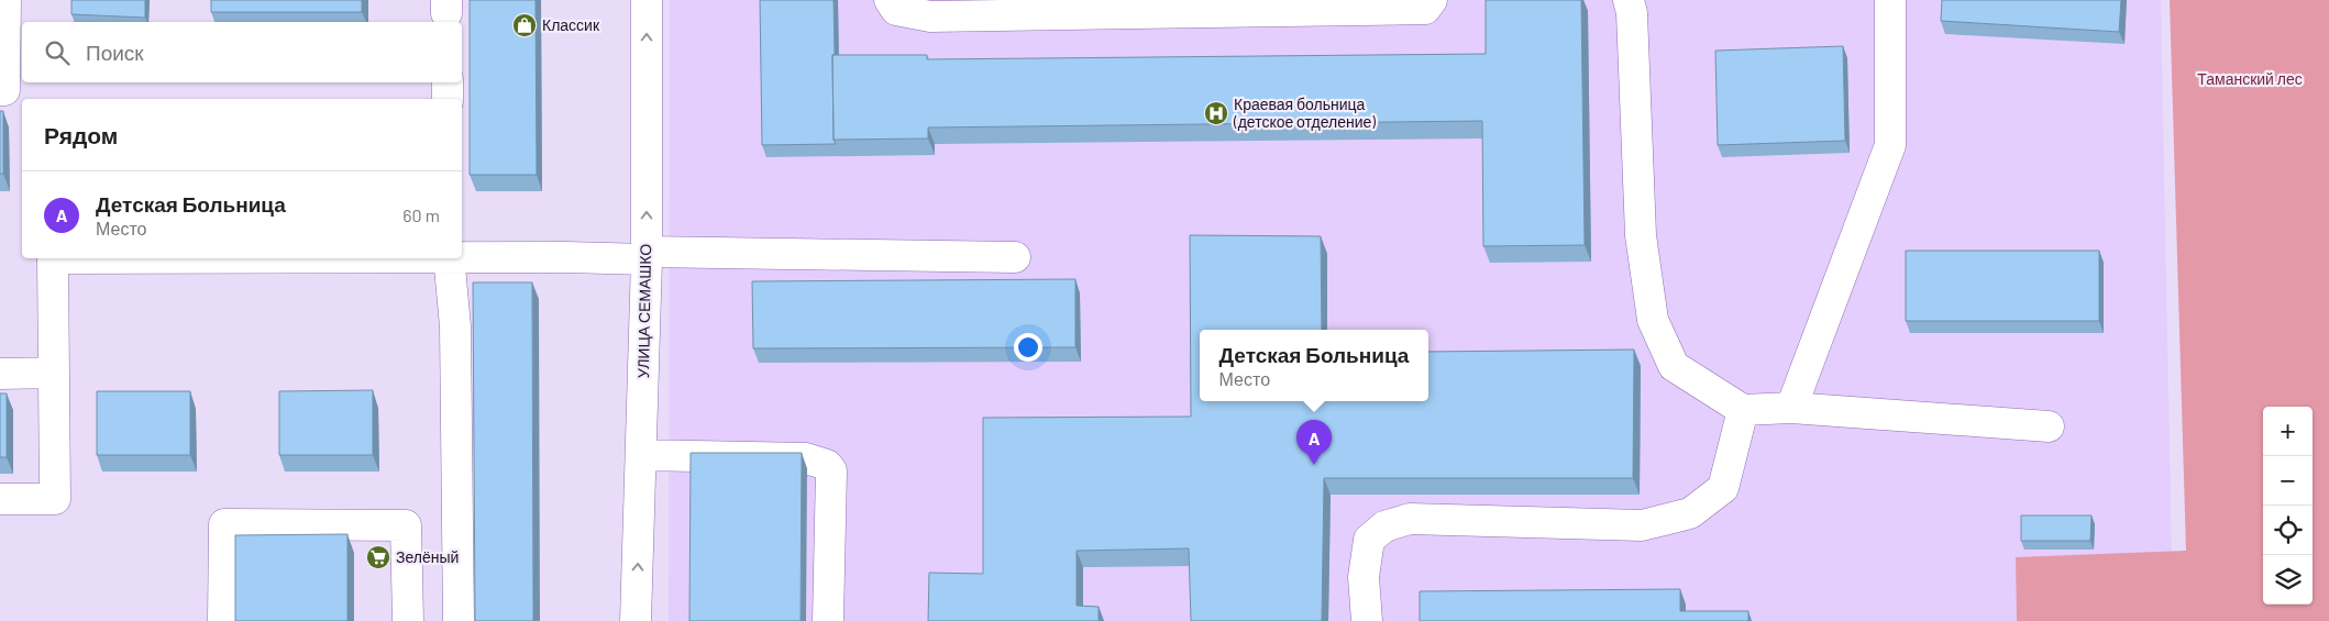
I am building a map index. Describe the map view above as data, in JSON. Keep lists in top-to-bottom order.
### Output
{
  "streets": {
    "street": ["УЛИЦА СЕМАШКО"]
  },
  "parks": ["Таманский лес"],
  "places": {
    "shop": ["Классик"],
    "hospital": ["Краевая больница (детское отделение)"],
    "supermarket": ["Зелёный"]
  },
  "page": {
    "search": "Поиск",
    "heading": "Рядом",
    "list": [
      {
        "mark": "A",
        "name": "Детская Больница",
        "note": "Место",
        "value": "60 m"
      }
    ],
    "popup": ["Детская Больница", "Место"],
    "map_buttons": ["+", "−"],
    "pins": "A"
  }
}
